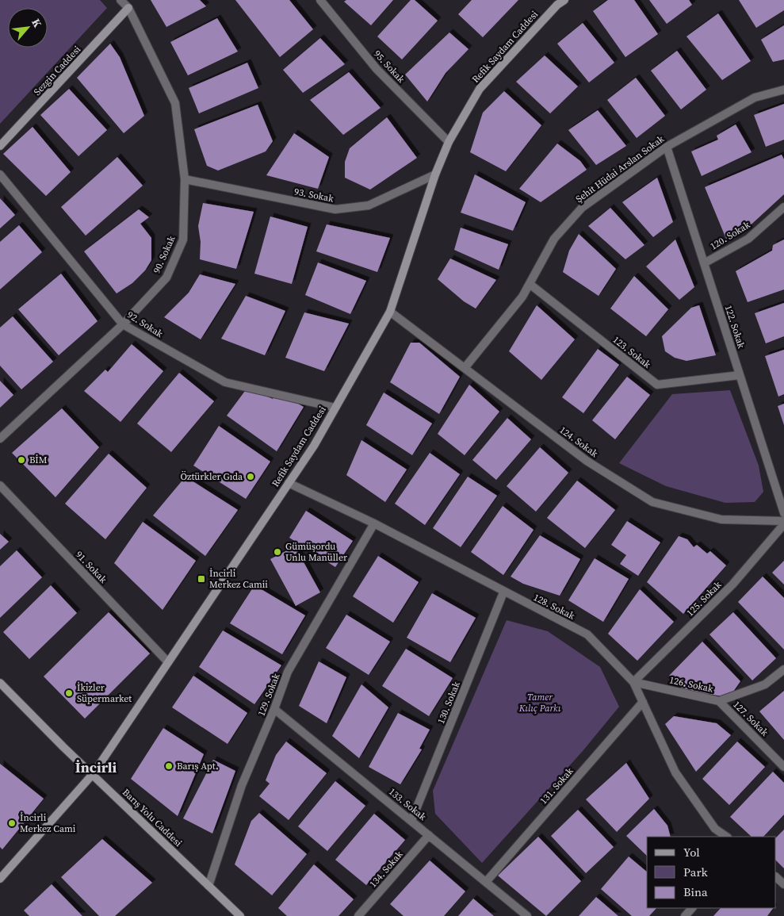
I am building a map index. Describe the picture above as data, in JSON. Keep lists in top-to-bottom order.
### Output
{
  "streets": {
    "street": [
      "Refik Saydam Caddesi",
      "95. Sokak",
      "Sezgin Caddesi",
      "Şehit Hüdai Arslan Sokak",
      "93. Sokak",
      "120. Sokak",
      "90. Sokak",
      "92. Sokak",
      "122. Sokak",
      "123. Sokak",
      "124. Sokak",
      "91. Sokak",
      "125. Sokak",
      "128. Sokak",
      "126. Sokak",
      "129. Sokak",
      "130. Sokak",
      "127. Sokak",
      "131. Sokak",
      "133. Sokak",
      "Barış Yolu Caddesi",
      "134. Sokak"
    ]
  },
  "crossings": [
    ["Refik Saydam Caddesi", "95. Sokak"],
    ["Refik Saydam Caddesi", "93. Sokak"],
    ["Refik Saydam Caddesi", "92. Sokak"],
    ["Refik Saydam Caddesi", "124. Sokak"],
    ["Refik Saydam Caddesi", "91. Sokak"],
    ["Refik Saydam Caddesi", "128. Sokak"],
    ["Refik Saydam Caddesi", "Barış Yolu Caddesi"],
    ["Sezgin Caddesi", "90. Sokak"],
    ["Şehit Hüdai Arslan Sokak", "122. Sokak"],
    ["Şehit Hüdai Arslan Sokak", "123. Sokak"],
    ["Şehit Hüdai Arslan Sokak", "124. Sokak"],
    ["93. Sokak", "90. Sokak"],
    ["120. Sokak", "122. Sokak"],
    ["90. Sokak", "92. Sokak"],
    ["122. Sokak", "123. Sokak"],
    ["125. Sokak", "128. Sokak"],
    ["125. Sokak", "126. Sokak"],
    ["128. Sokak", "126. Sokak"],
    ["128. Sokak", "129. Sokak"],
    ["128. Sokak", "130. Sokak"],
    ["128. Sokak", "131. Sokak"],
    ["126. Sokak", "127. Sokak"],
    ["129. Sokak", "133. Sokak"],
    ["129. Sokak", "Barış Yolu Caddesi"],
    ["130. Sokak", "133. Sokak"],
    ["131. Sokak", "133. Sokak"],
    ["133. Sokak", "134. Sokak"]
  ],
  "districts": ["İncirli"],
  "parks": ["Tamer Kılıç Parkı"],
  "places": {
    "other": [
      "BİM",
      "Öztürkler Gıda",
      "Gümüşordu Unlu Manüller",
      "İkizler Süpermarket",
      "Barış Apt.",
      "İncirli Merkez Cami"
    ],
    "transit": ["İncirli Merkez Camii"]
  },
  "legend": ["Yol", "Park", "Bina"],
  "north": "top right"
}
